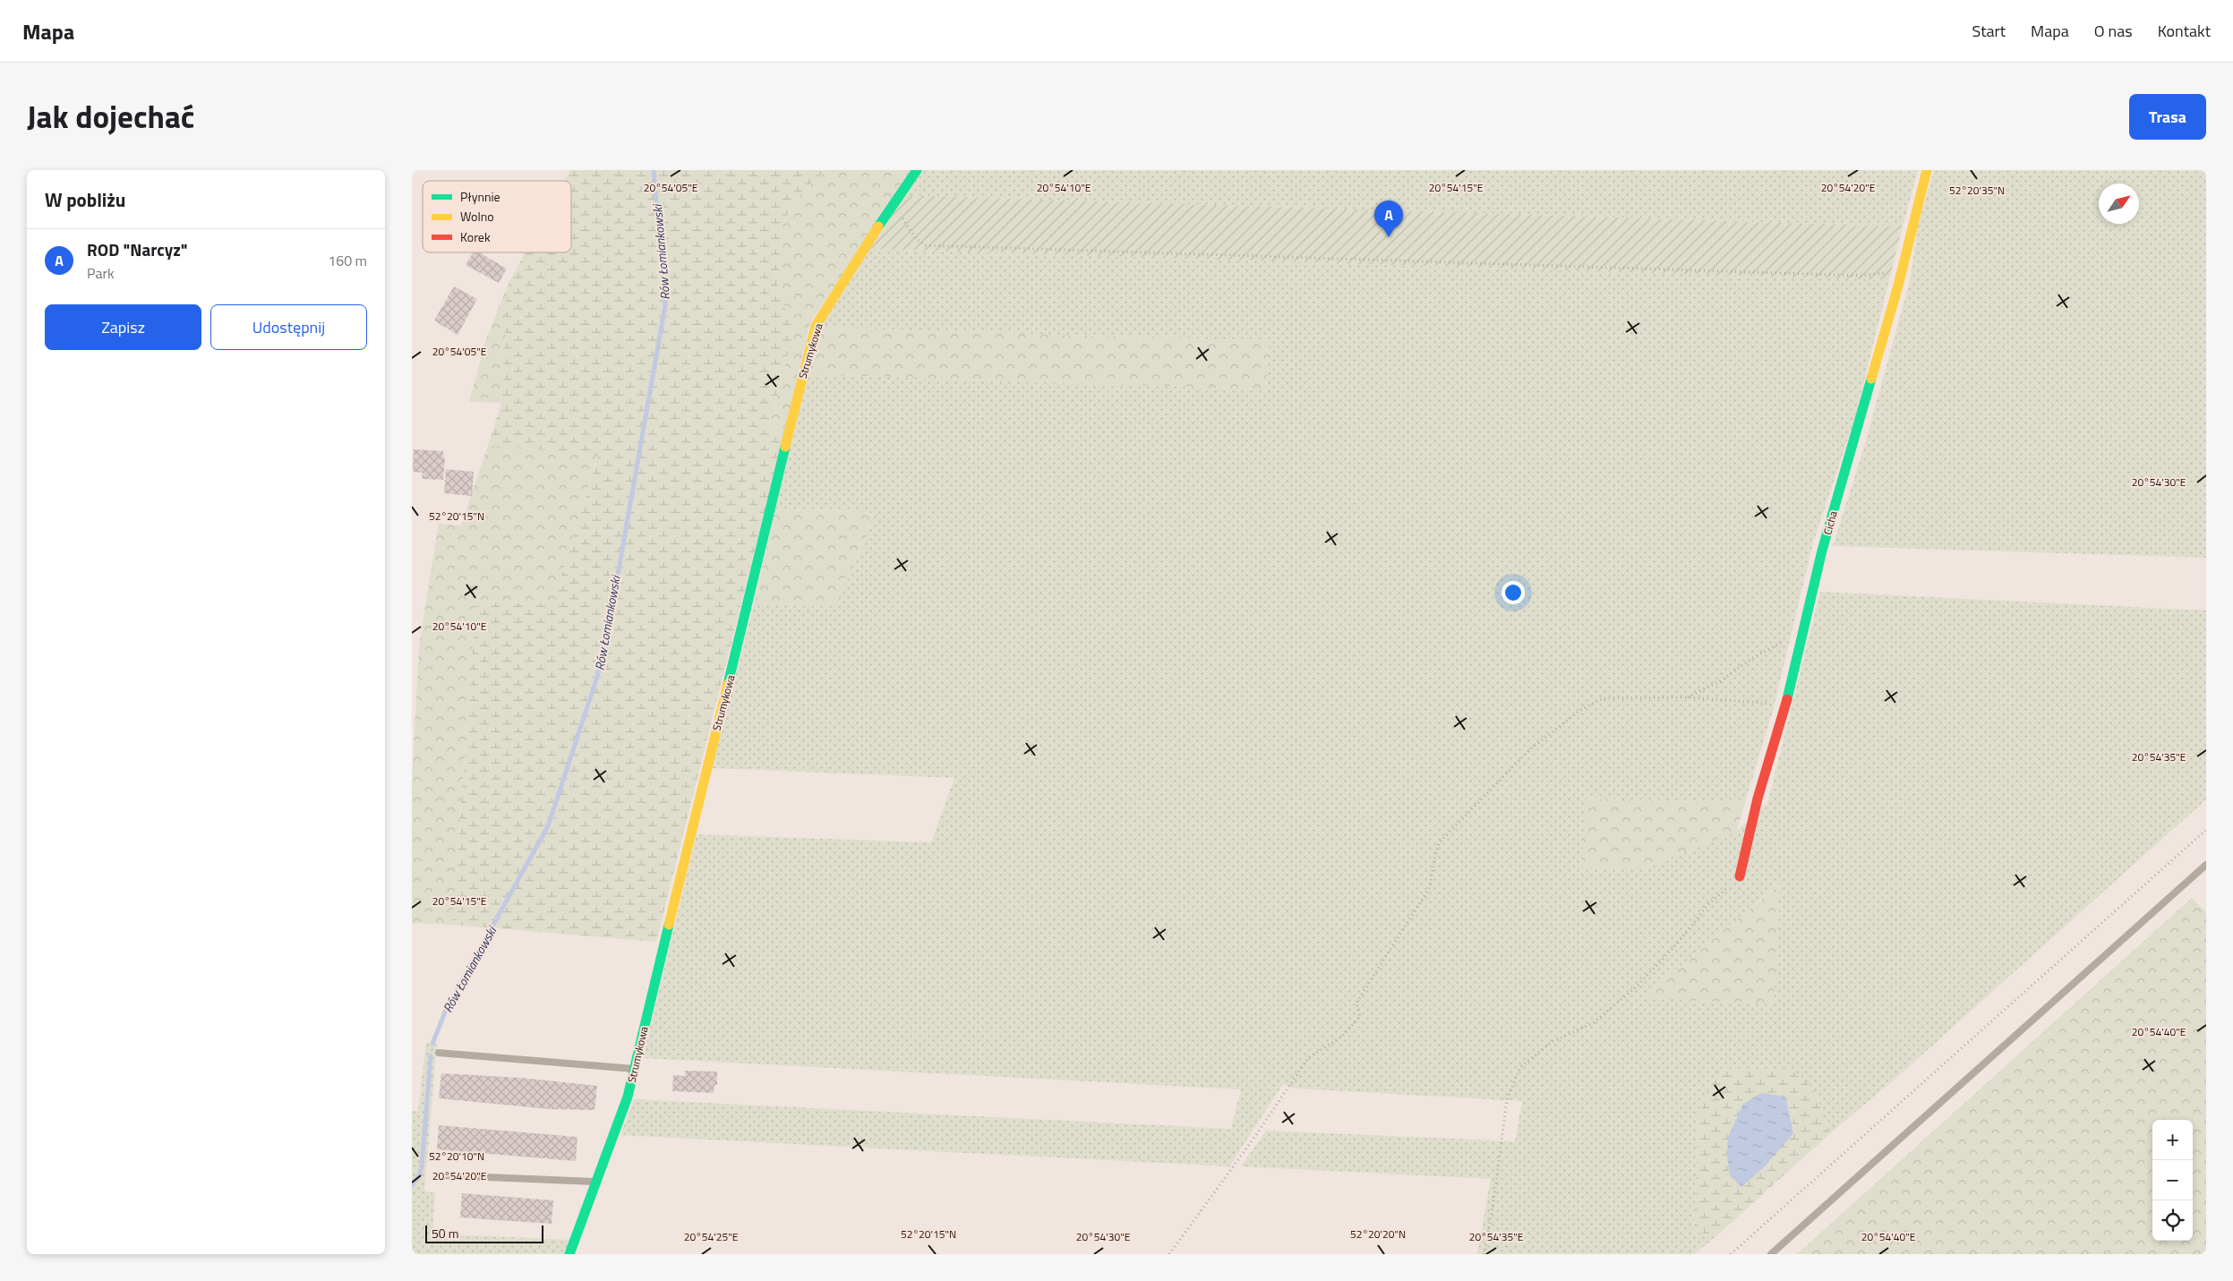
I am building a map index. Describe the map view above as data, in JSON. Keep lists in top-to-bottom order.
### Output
{
  "streets": {
    "street": ["Strumykowa", "Cicha"]
  },
  "water": ["Rów Łomiankowski"],
  "legend": ["Płynnie", "Wolno", "Korek"],
  "scale_bar": "50 m",
  "north": "top right",
  "page": {
    "header": "Mapa",
    "nav": [
      "Start",
      "Mapa",
      "O nas",
      "Kontakt"
    ],
    "title": "Jak dojechać",
    "buttons": [
      "Trasa",
      ["Zapisz", "Udostępnij"]
    ],
    "heading": "W pobliżu",
    "pins": "A",
    "list": [
      {
        "mark": "A",
        "name": "ROD \"Narcyz\"",
        "note": "Park",
        "value": "160 m"
      }
    ],
    "map_buttons": ["+", "−"],
    "scale": "50 m"
  },
  "coordinates": [
    "20°54'05\"E",
    "20°54'20\"E",
    "20°54'10\"E",
    "20°54'15\"E",
    "52°20'35\"N",
    "20°54'30\"E",
    "52°20'15\"N",
    "20°54'35\"E",
    "20°54'40\"E",
    "52°20'10\"N",
    "52°20'20\"N",
    "20°54'25\"E"
  ]
}
